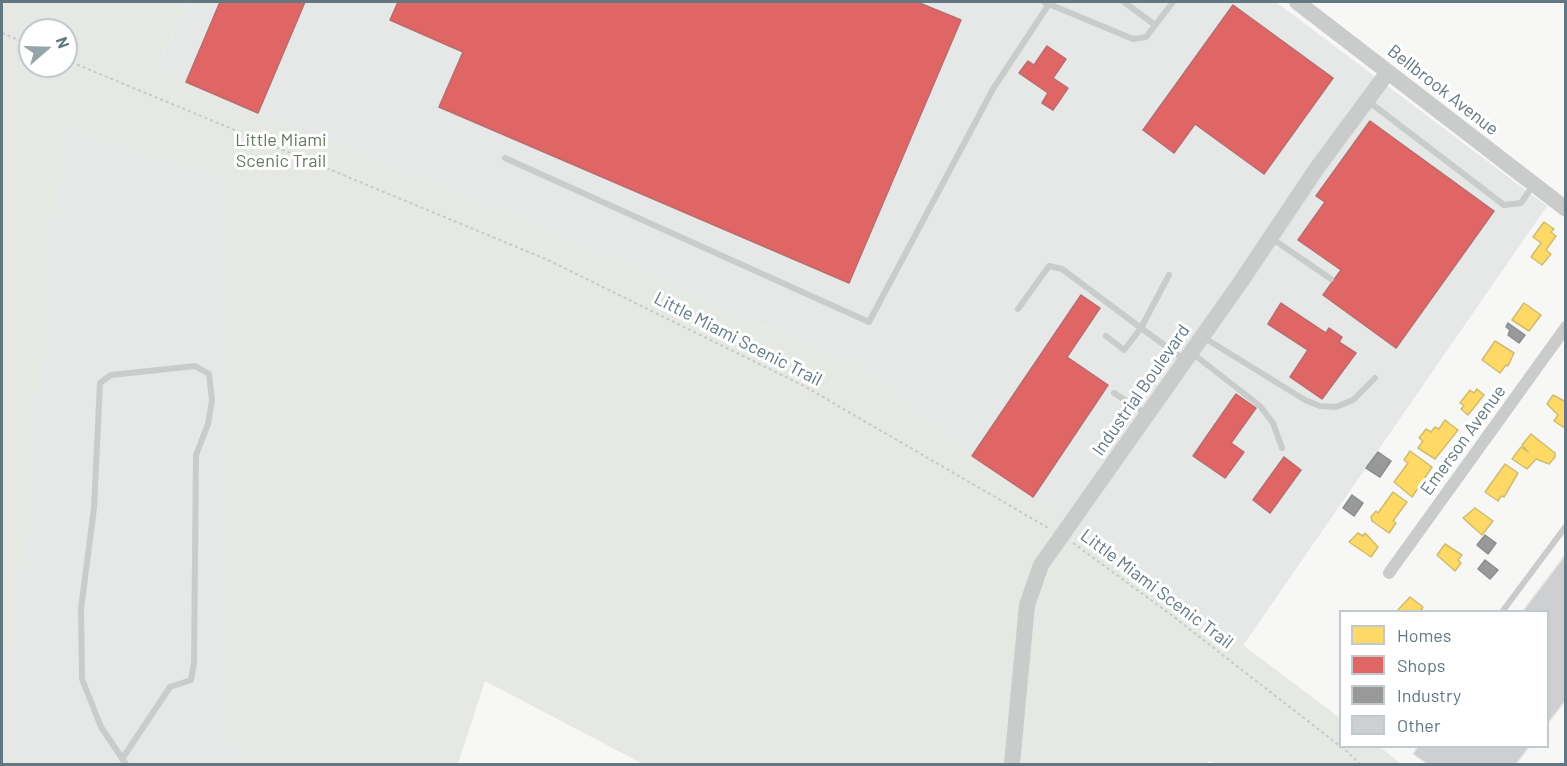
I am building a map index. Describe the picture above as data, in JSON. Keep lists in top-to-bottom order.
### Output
{
  "streets": {
    "street": ["Bellbrook Avenue", "Industrial Boulevard", "Emerson Avenue"],
    "path": ["Little Miami Scenic Trail"]
  },
  "crossings": [
    ["Bellbrook Avenue", "Industrial Boulevard"],
    ["Little Miami Scenic Trail", "Industrial Boulevard"]
  ],
  "parks": ["Little Miami Scenic Trail"],
  "legend": [
    "Homes",
    "Shops",
    "Industry",
    "Other"
  ],
  "north": "right"
}
